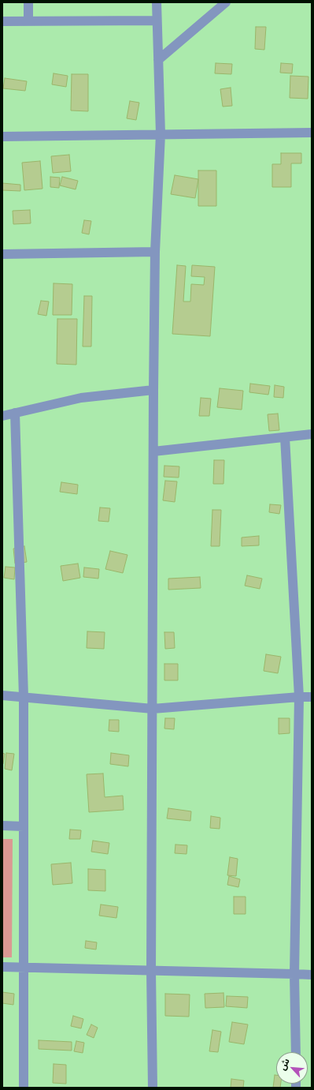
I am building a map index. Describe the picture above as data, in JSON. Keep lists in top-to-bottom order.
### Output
{
  "north": "top left"
}
